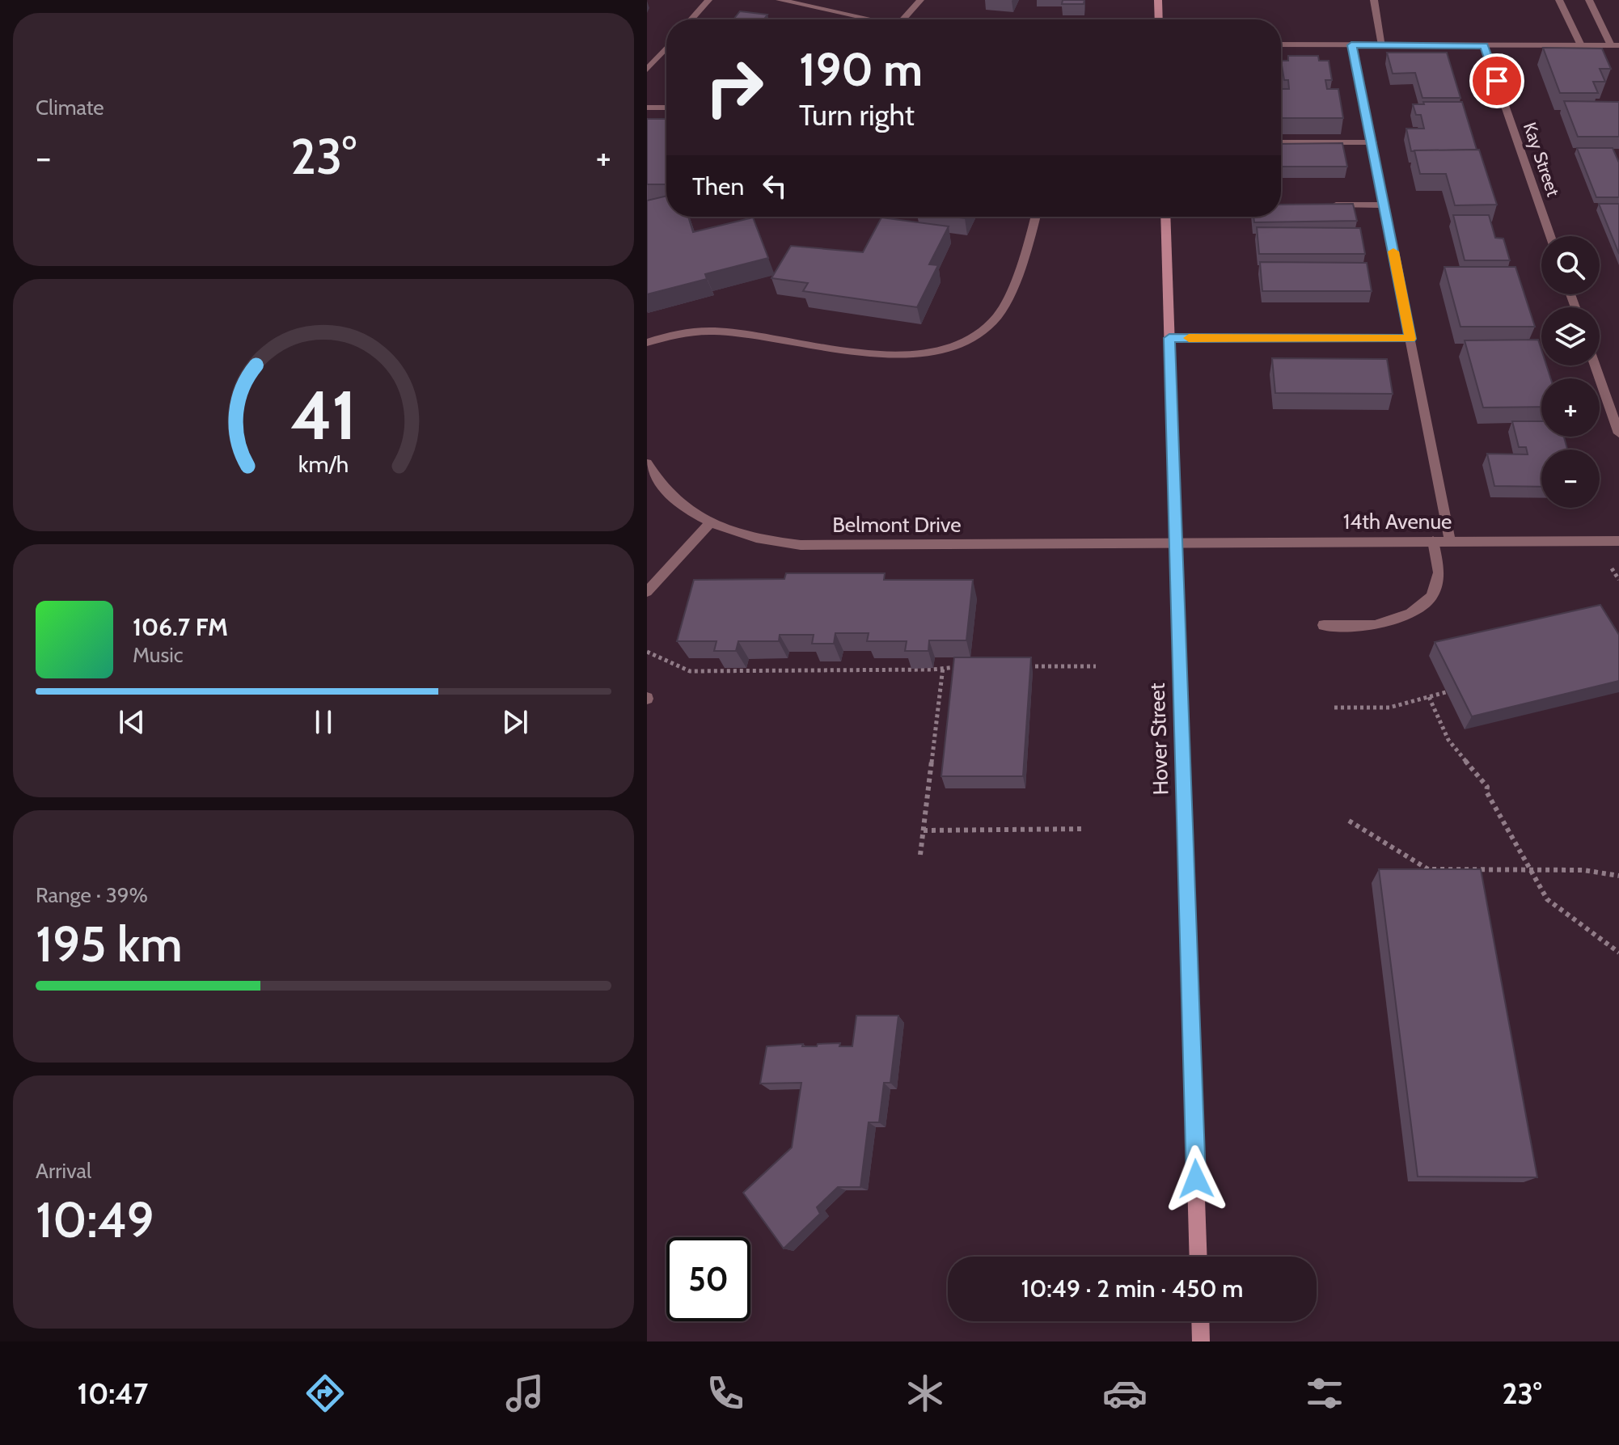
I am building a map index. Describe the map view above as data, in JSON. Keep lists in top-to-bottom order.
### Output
{
  "streets": {
    "main road": ["Hover Street"],
    "street": ["Kay Street", "14th Avenue", "Belmont Drive"]
  },
  "crossings": [
    ["14th Avenue", "Belmont Drive"],
    ["14th Avenue", "Hover Street"],
    ["Belmont Drive", "Hover Street"]
  ],
  "page": {
    "tile": [
      "Climate",
      ["Range · 39%", "195 km"],
      ["Arrival", "10:49"]
    ],
    "turn": ["190 m", "Turn right"],
    "heat": ["−", "23°", "+"],
    "then": "Then",
    "map_buttons": ["+", "−"],
    "song": ["106.7 FM", "Music"],
    "limit": "50",
    "trip": "10:49 · 2 min · 450 m",
    "tabs": ["10:47", "23°"],
    "gauge": ["41", "km/h"]
  }
}
